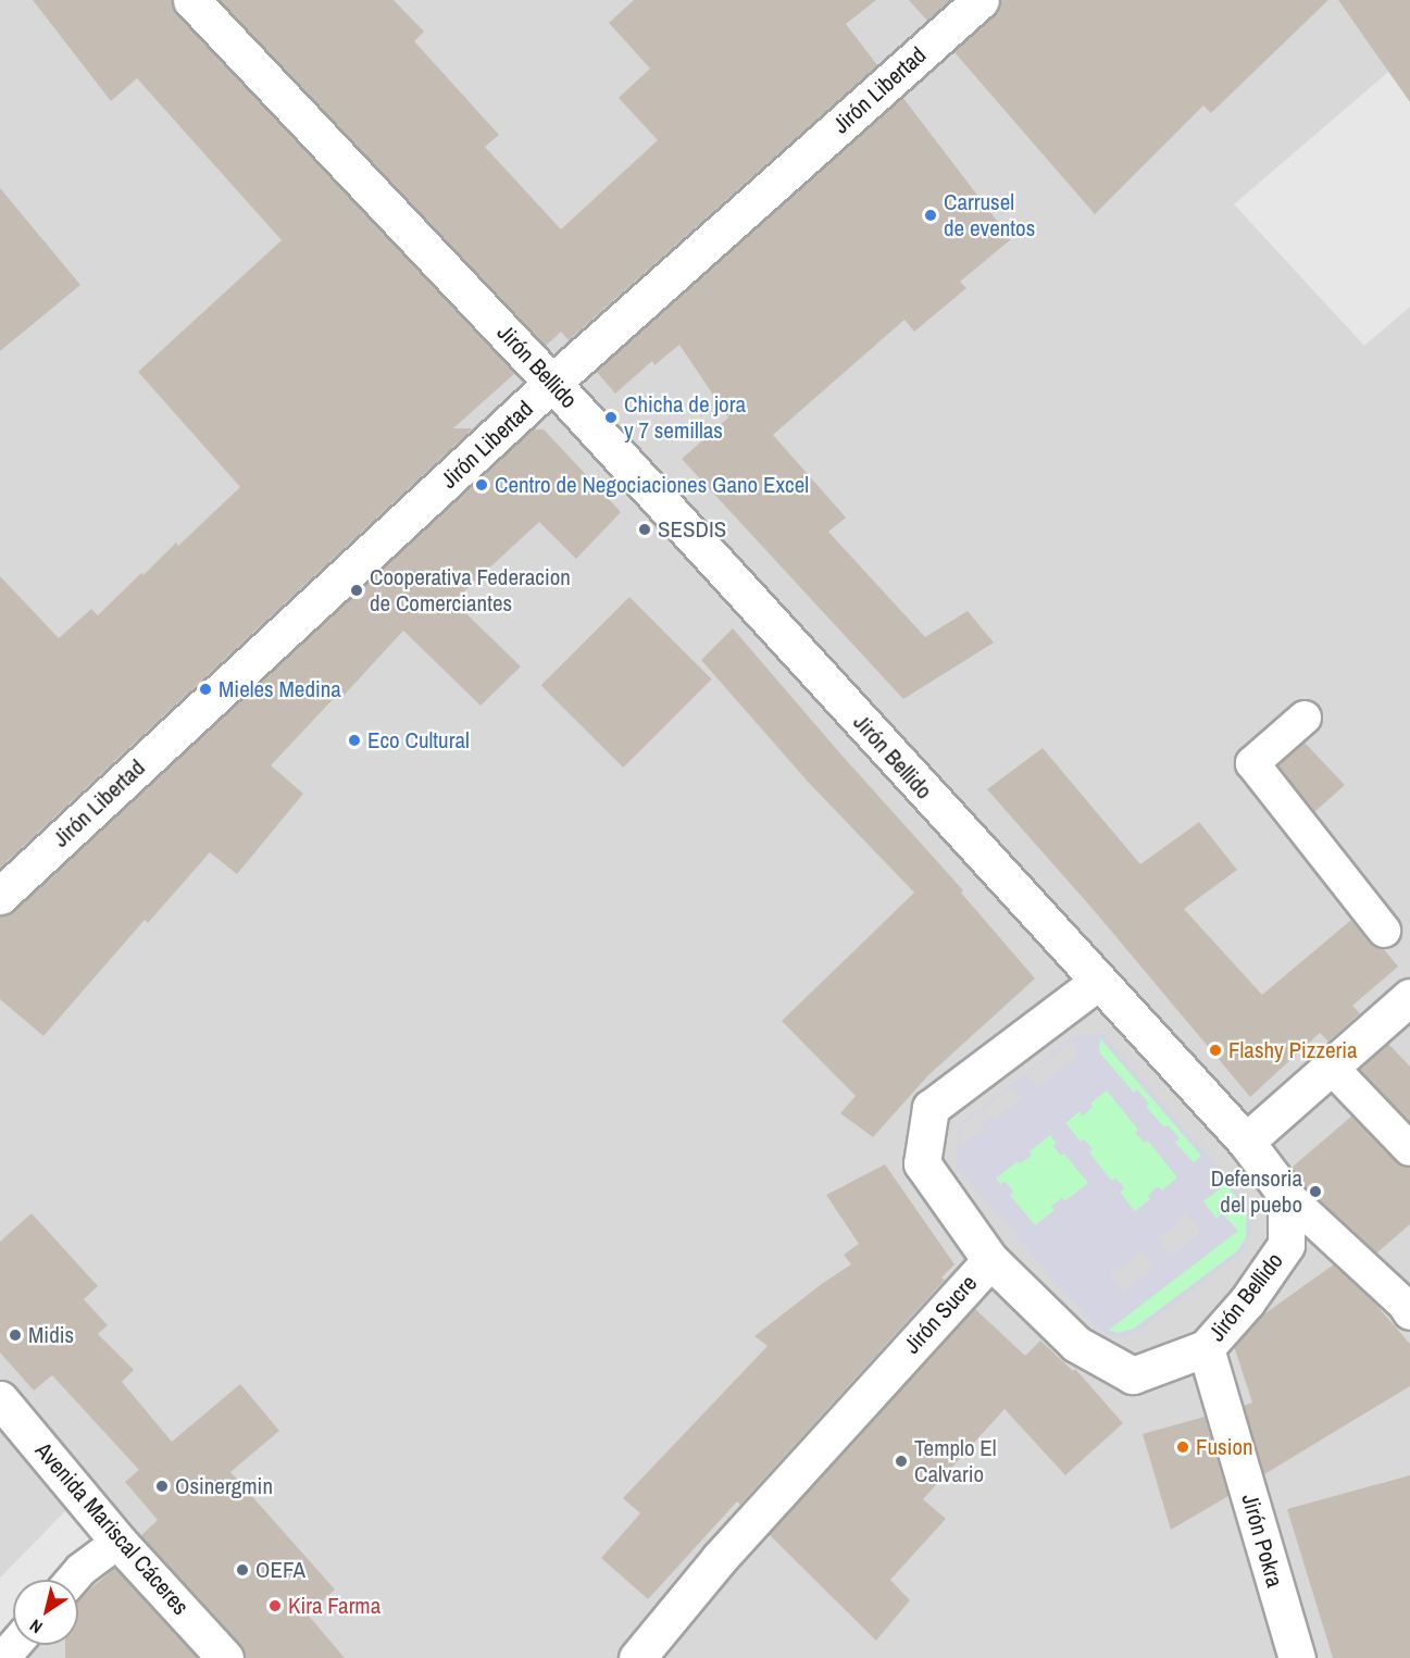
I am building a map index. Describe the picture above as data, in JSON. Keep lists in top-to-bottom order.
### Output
{
  "streets": {
    "street": [
      "Jirón Libertad",
      "Jirón Bellido",
      "Jirón Sucre",
      "Avenida Mariscal Cáceres",
      "Jirón Pokra"
    ]
  },
  "crossings": [
    ["Jirón Libertad", "Jirón Bellido"],
    ["Jirón Bellido", "Jirón Sucre"],
    ["Jirón Bellido", "Jirón Pokra"]
  ],
  "places": [
    "Carrusel de eventos",
    "Chicha de jora y 7 semillas",
    "Centro de Negociaciones Gano Excel",
    "SESDIS",
    "Cooperativa Federacion de Comerciantes",
    "Mieles Medina",
    "Eco Cultural",
    "Flashy Pizzeria",
    "Defensoria del puebo",
    "Midis",
    "Fusion",
    "Templo El Calvario",
    "Osinergmin",
    "OEFA",
    "Kira Farma"
  ],
  "north": "bottom left"
}
